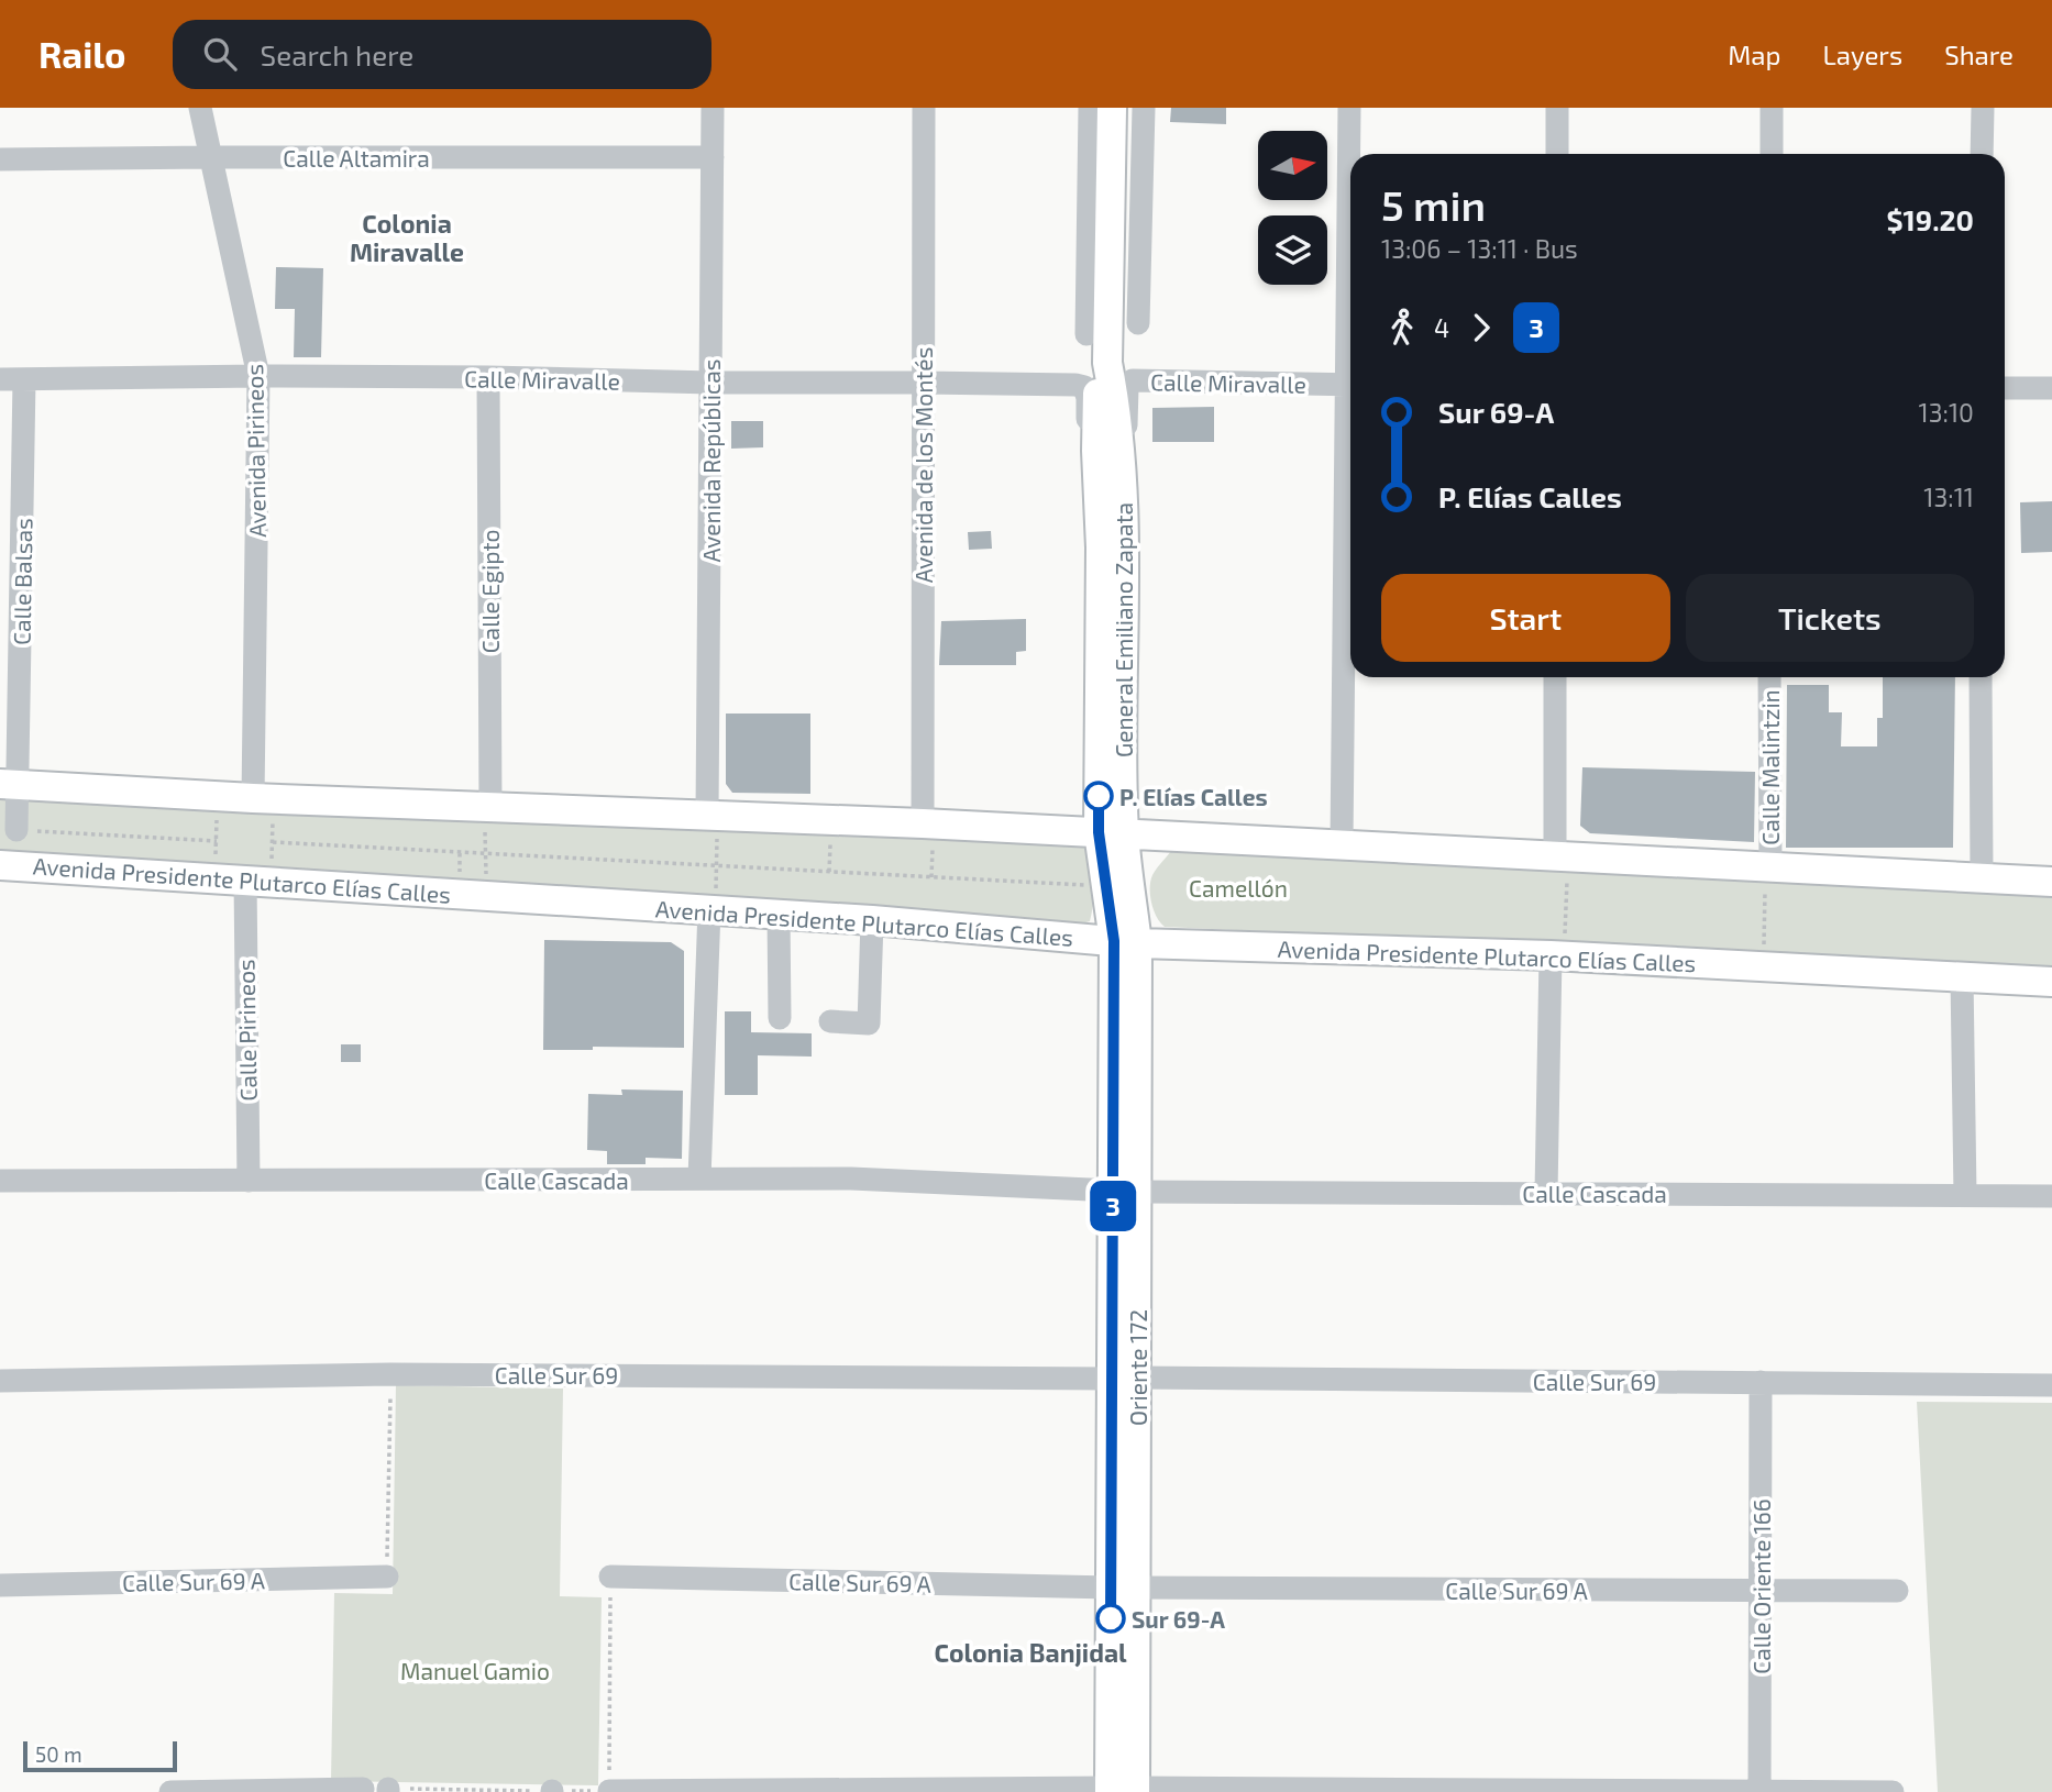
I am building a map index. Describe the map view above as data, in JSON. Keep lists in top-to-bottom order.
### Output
{
  "streets": {
    "main road": ["General Emiliano Zapata", "Avenida Presidente Plutarco Elías Calles", "Oriente 172"],
    "street": [
      "Calle Altamira",
      "Calle Miravalle",
      "Avenida Pirineos",
      "Avenida Repúblicas",
      "Avenida de los Montés",
      "Calle Balsas",
      "Calle Egipto",
      "Calle Malintzin",
      "Calle Pirineos",
      "Calle Cascada",
      "Calle Sur 69",
      "Calle Sur 69 A",
      "Calle Oriente 166"
    ]
  },
  "crossings": [
    ["Calle Altamira", "Avenida Pirineos"],
    ["Calle Altamira", "Avenida Repúblicas"],
    ["Calle Miravalle", "Avenida Pirineos"],
    ["Calle Miravalle", "Avenida Repúblicas"],
    ["Calle Miravalle", "Avenida de los Montés"],
    ["Calle Miravalle", "Calle Balsas"],
    ["Calle Miravalle", "Calle Egipto"],
    ["Calle Miravalle", "General Emiliano Zapata"],
    ["General Emiliano Zapata", "Avenida Presidente Plutarco Elías Calles"],
    ["General Emiliano Zapata", "Oriente 172"],
    ["Avenida Presidente Plutarco Elías Calles", "Calle Pirineos"],
    ["Avenida Presidente Plutarco Elías Calles", "Oriente 172"],
    ["Calle Pirineos", "Calle Cascada"],
    ["Calle Cascada", "Oriente 172"],
    ["Oriente 172", "Calle Sur 69"],
    ["Oriente 172", "Calle Sur 69 A"],
    ["Calle Sur 69", "Calle Oriente 166"],
    ["Calle Sur 69 A", "Calle Oriente 166"]
  ],
  "districts": ["Colonia Miravalle", "Colonia Banjidal"],
  "parks": ["Camellón", "Manuel Gamio"],
  "places": ["P. Elías Calles", "Sur 69-A"],
  "lines": ["bus line 3"],
  "scale_bar": "50 m",
  "north": "right",
  "page": {
    "header": "Railo",
    "search": "Search here",
    "nav": ["Map", "Layers", "Share"],
    "on_map": "3",
    "heading": ["5 min", "13:06 – 13:11 · Bus", "$19.20"],
    "legs": ["4", "3"],
    "list": [
      {
        "name": "Sur 69-A",
        "value": "13:10"
      },
      {
        "name": "P. Elías Calles",
        "value": "13:11"
      }
    ],
    "buttons": ["Start", "Tickets"],
    "scale": "50 m"
  }
}
